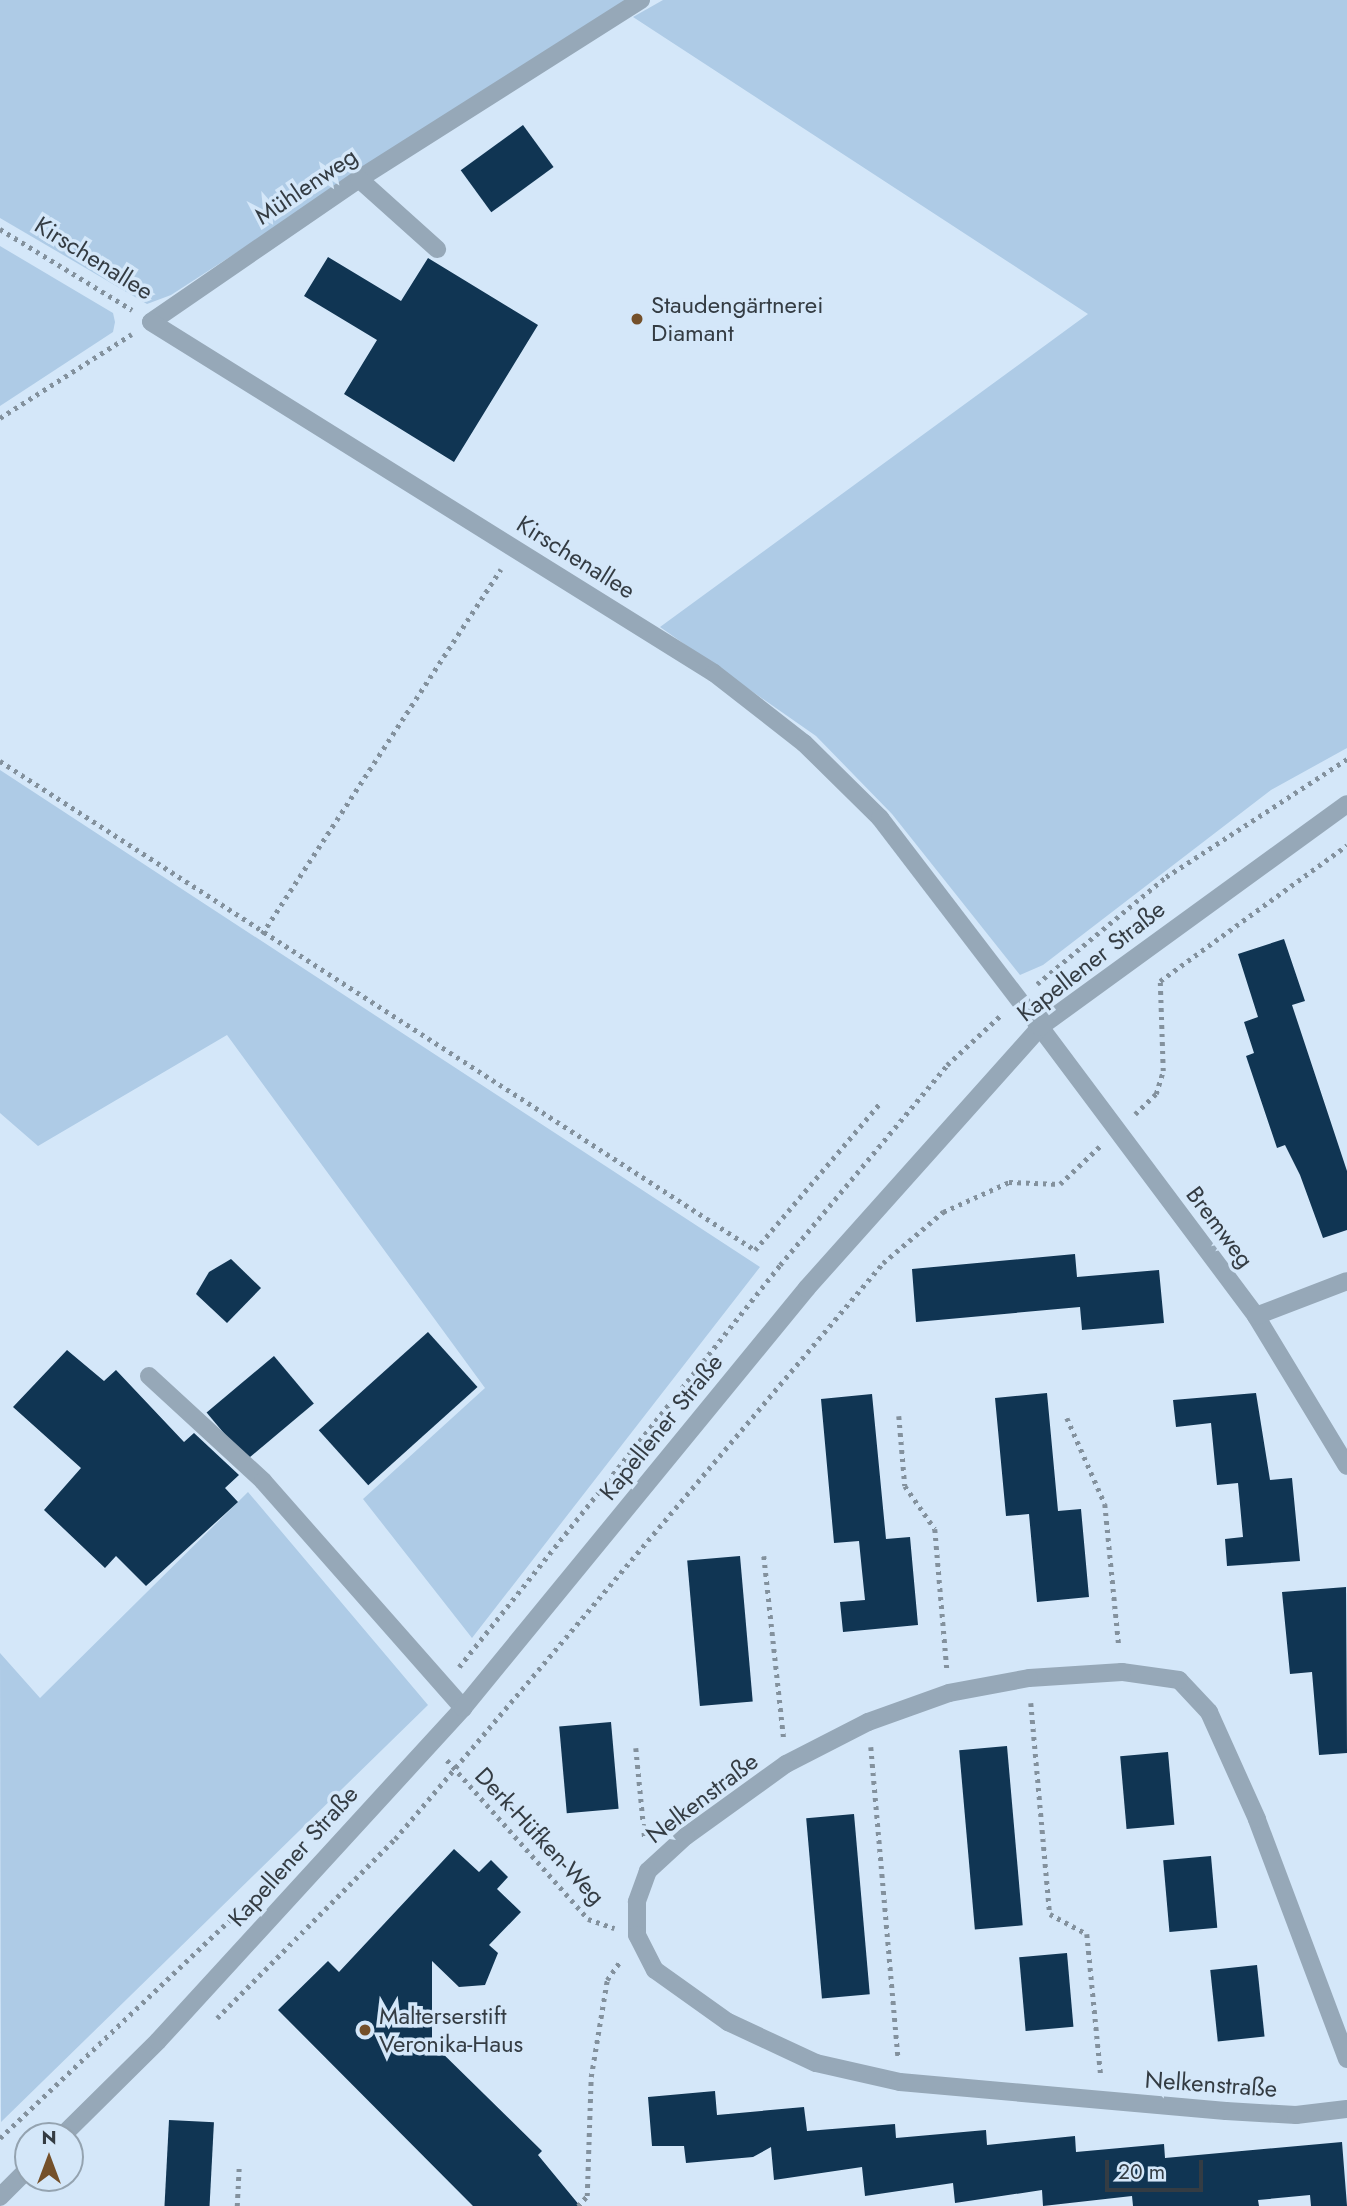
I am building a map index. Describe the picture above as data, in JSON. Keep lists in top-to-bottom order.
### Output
{
  "streets": {
    "street": [
      "Mühlenweg",
      "Kirschenallee",
      "Kapellener Straße",
      "Bremweg",
      "Nelkenstraße"
    ],
    "path": ["Derk-Hüfken-Weg"]
  },
  "crossings": [
    ["Mühlenweg", "Kirschenallee"],
    ["Kirschenallee", "Kapellener Straße"],
    ["Kirschenallee", "Bremweg"],
    ["Kapellener Straße", "Bremweg"],
    ["Kapellener Straße", "Derk-Hüfken-Weg"],
    ["Nelkenstraße", "Derk-Hüfken-Weg"]
  ],
  "places": ["Staudengärtnerei Diamant", "Malterserstift Veronika-Haus"],
  "scale_bar": "20 m",
  "north": "top"
}
